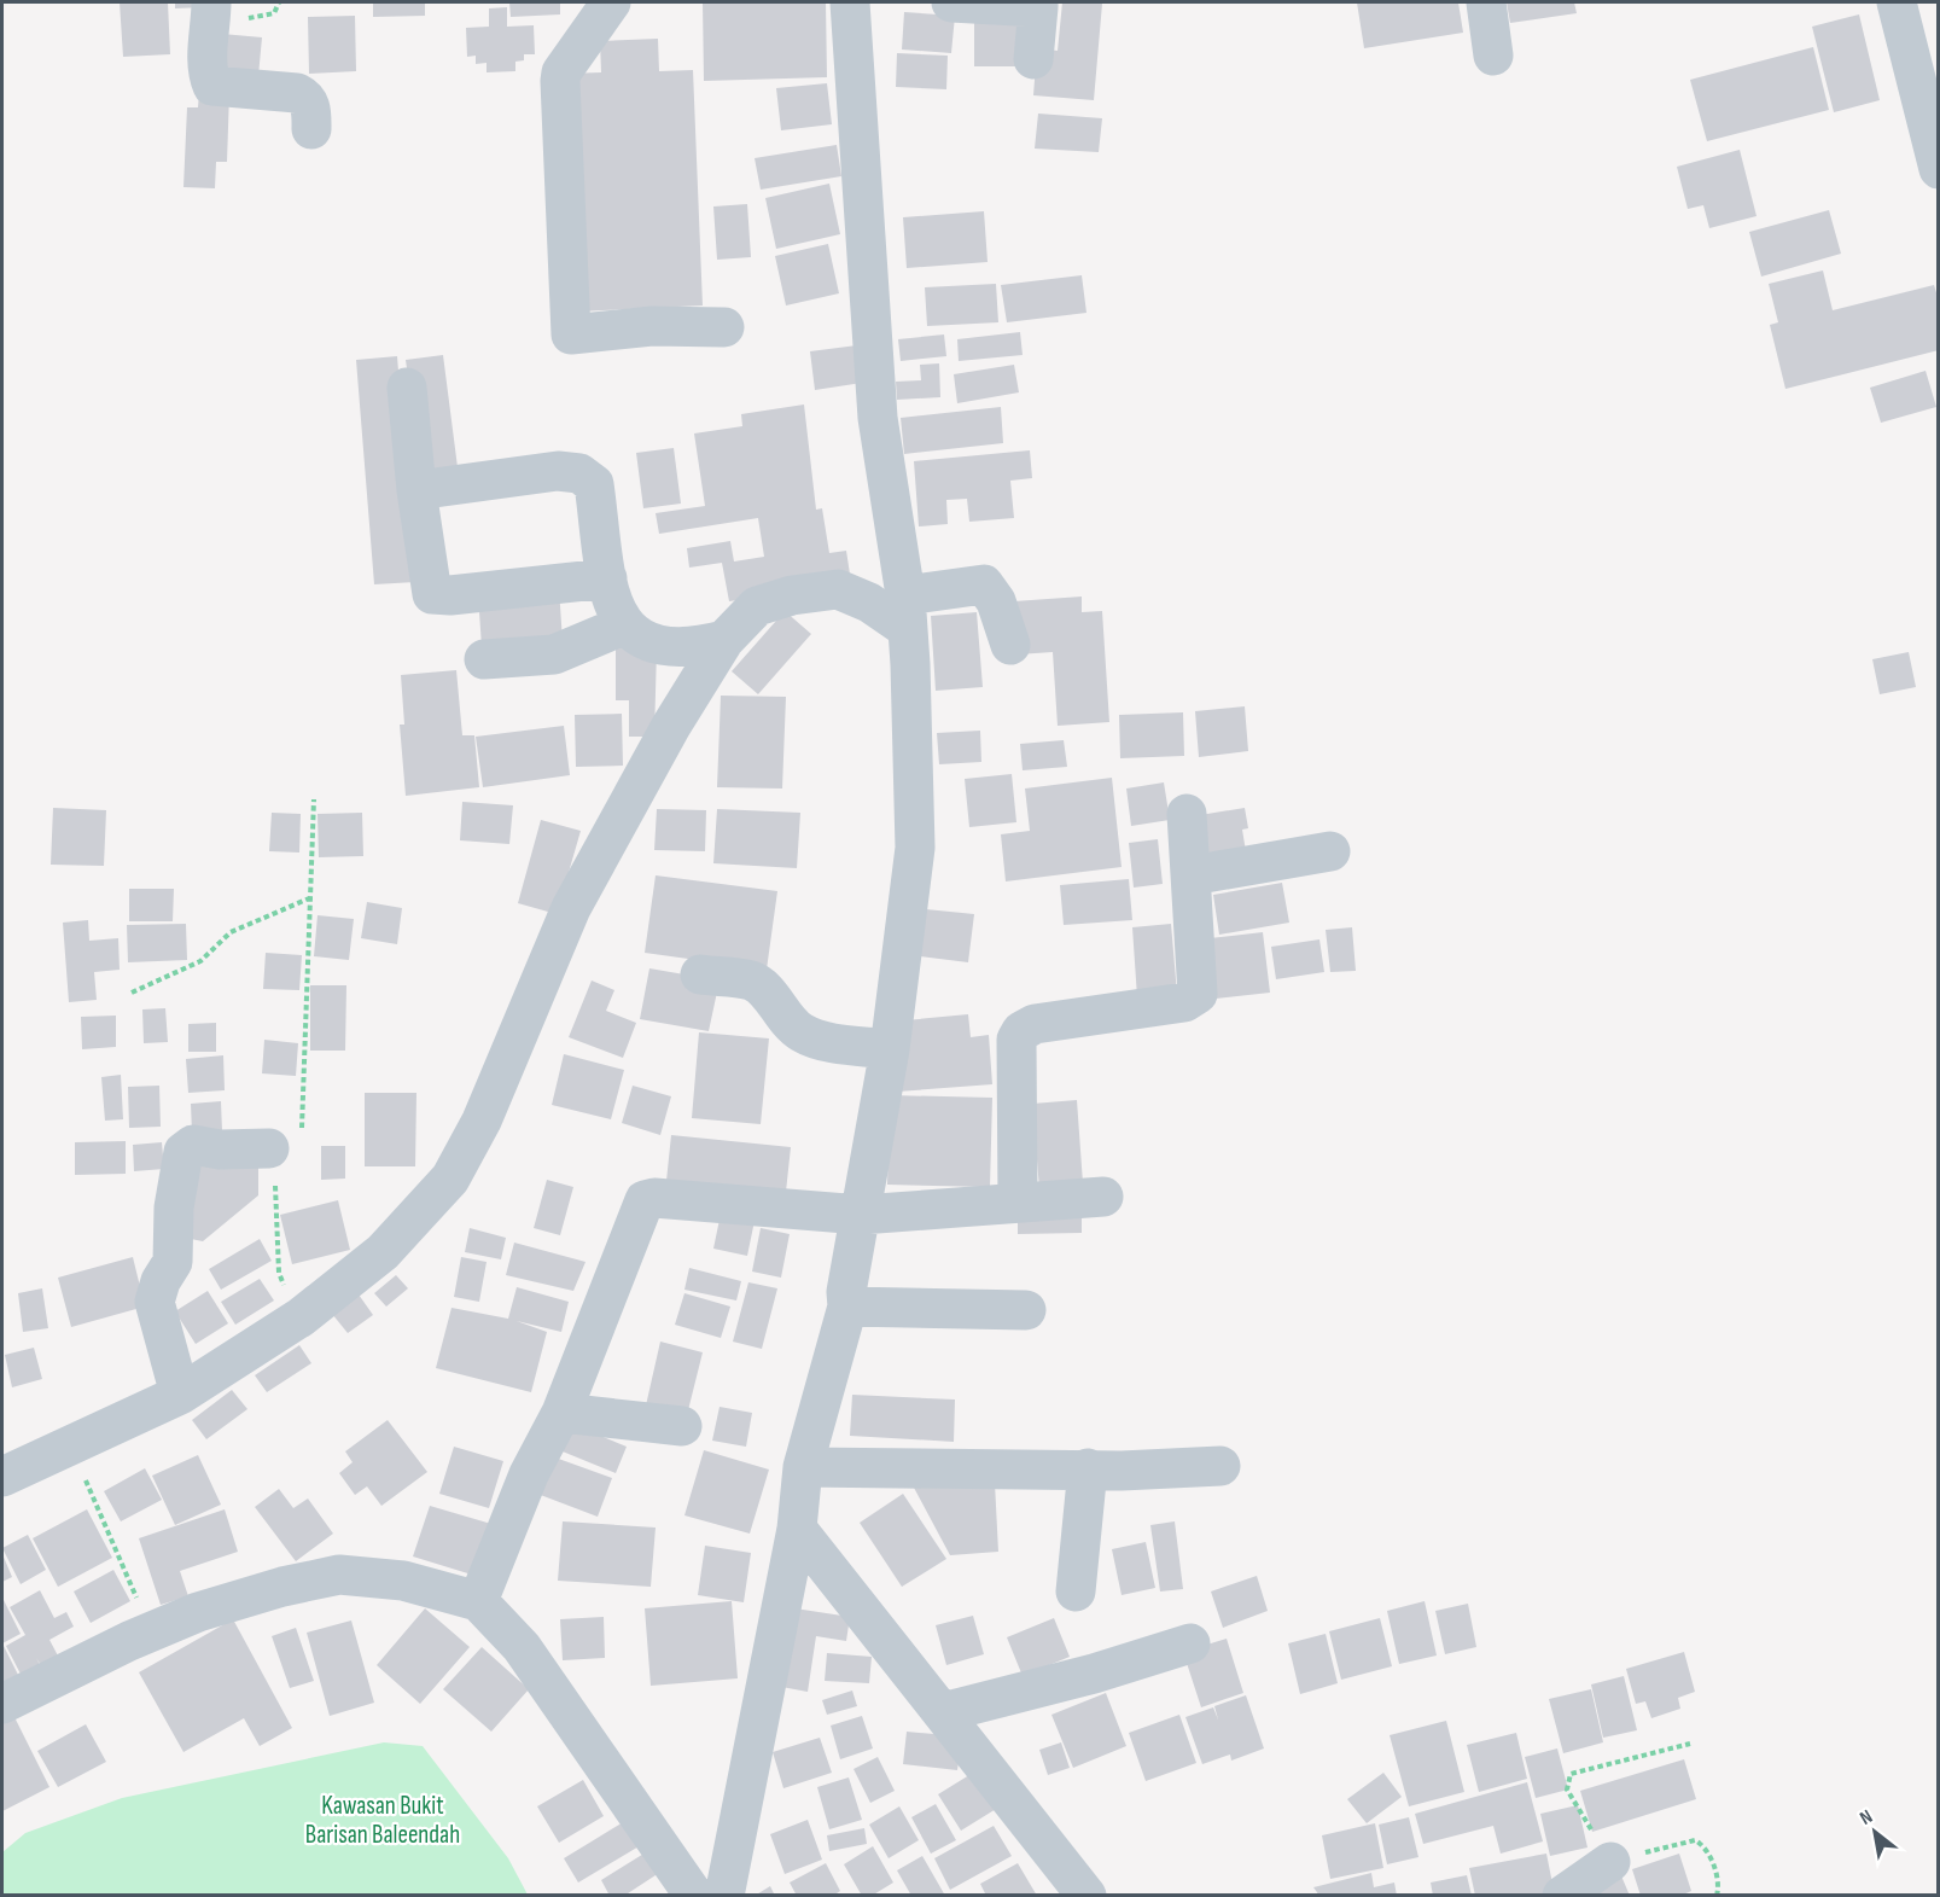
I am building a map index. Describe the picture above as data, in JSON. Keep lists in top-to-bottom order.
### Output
{
  "parks": ["Kawasan Bukit Barisan Baleendah"],
  "north": "top left"
}
